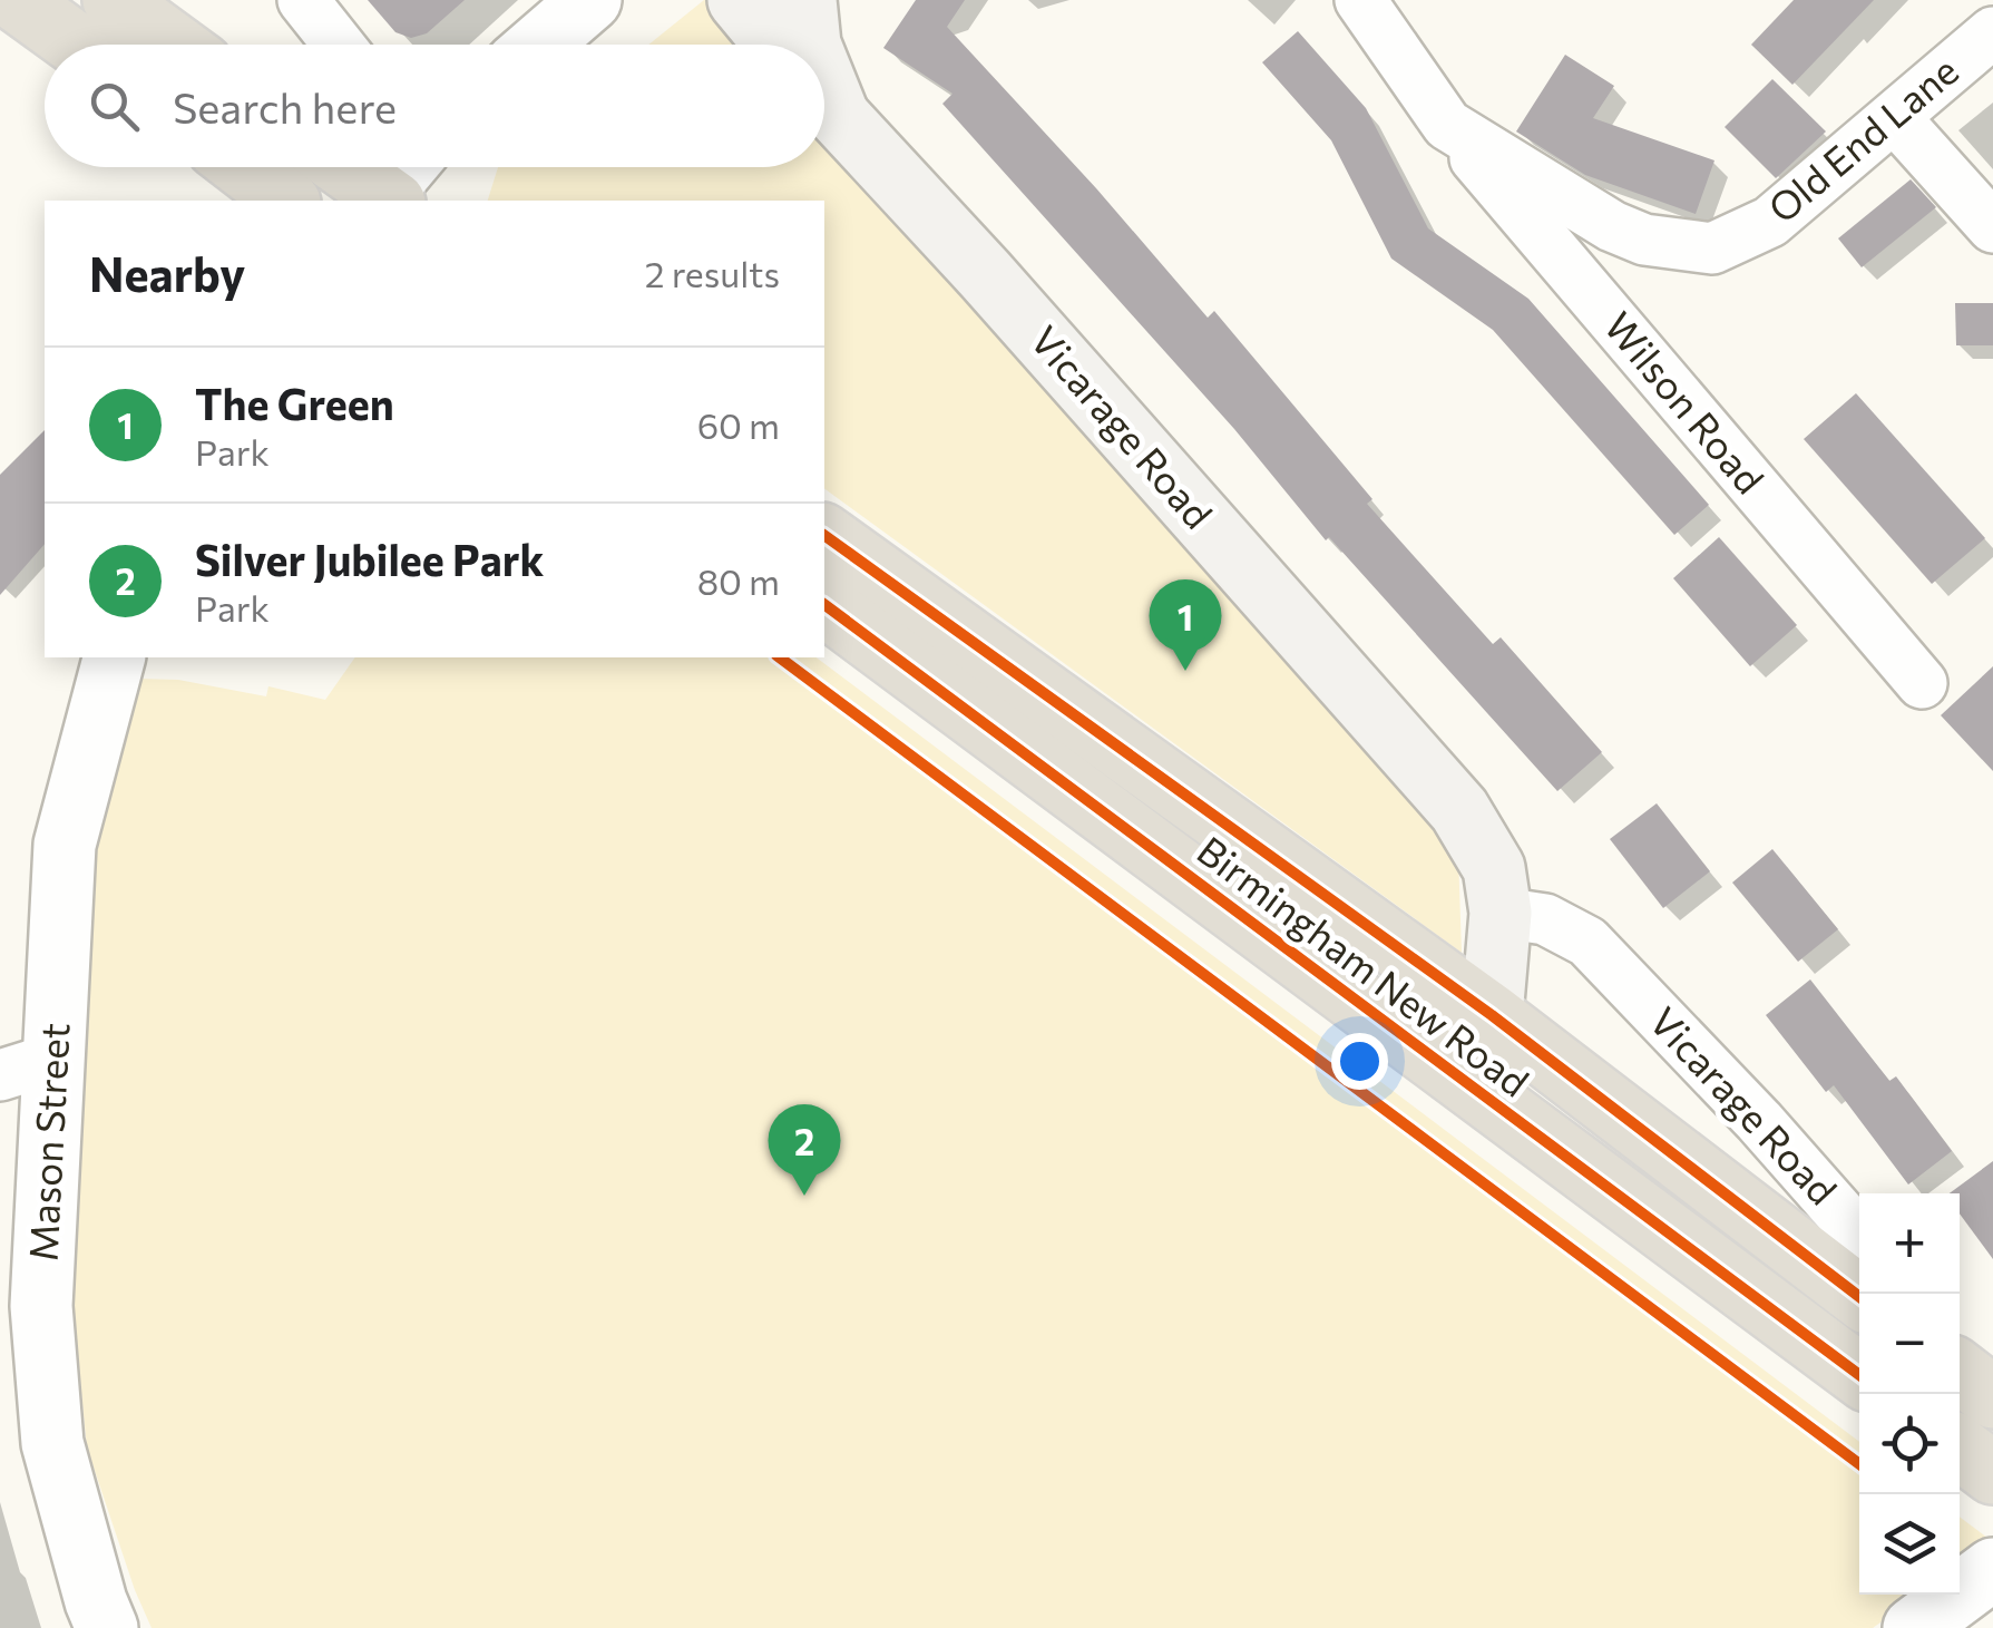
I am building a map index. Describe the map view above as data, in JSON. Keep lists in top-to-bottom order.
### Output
{
  "streets": {
    "highway": ["Birmingham New Road"],
    "main road": ["Vicarage Road"],
    "street": ["Old End Lane", "Wilson Road", "Mason Street"]
  },
  "crossings": [
    ["Old End Lane", "Wilson Road"],
    ["Vicarage Road", "Birmingham New Road"]
  ],
  "page": {
    "search": "Search here",
    "heading": ["Nearby", "2 results"],
    "list": [
      {
        "mark": "1",
        "name": "The Green",
        "note": "Park",
        "value": "60 m"
      },
      {
        "mark": "2",
        "name": "Silver Jubilee Park",
        "note": "Park",
        "value": "80 m"
      }
    ],
    "pins": ["1", "2"],
    "map_buttons": ["+", "−"]
  }
}
